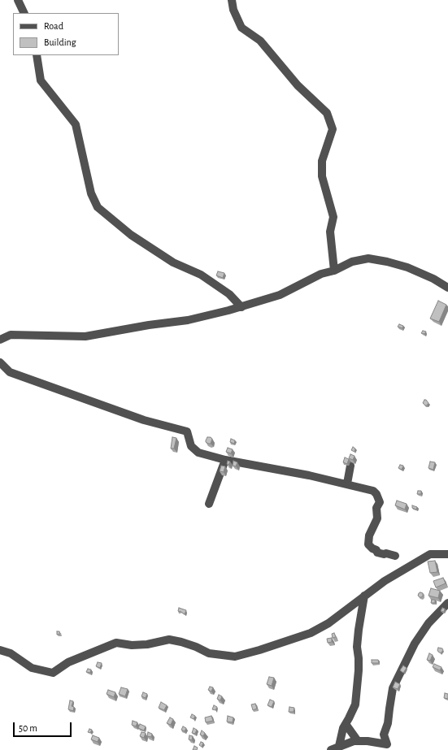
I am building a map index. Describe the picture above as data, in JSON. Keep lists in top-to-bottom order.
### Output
{
  "legend": ["Road", "Building"],
  "scale_bar": "50 m"
}
